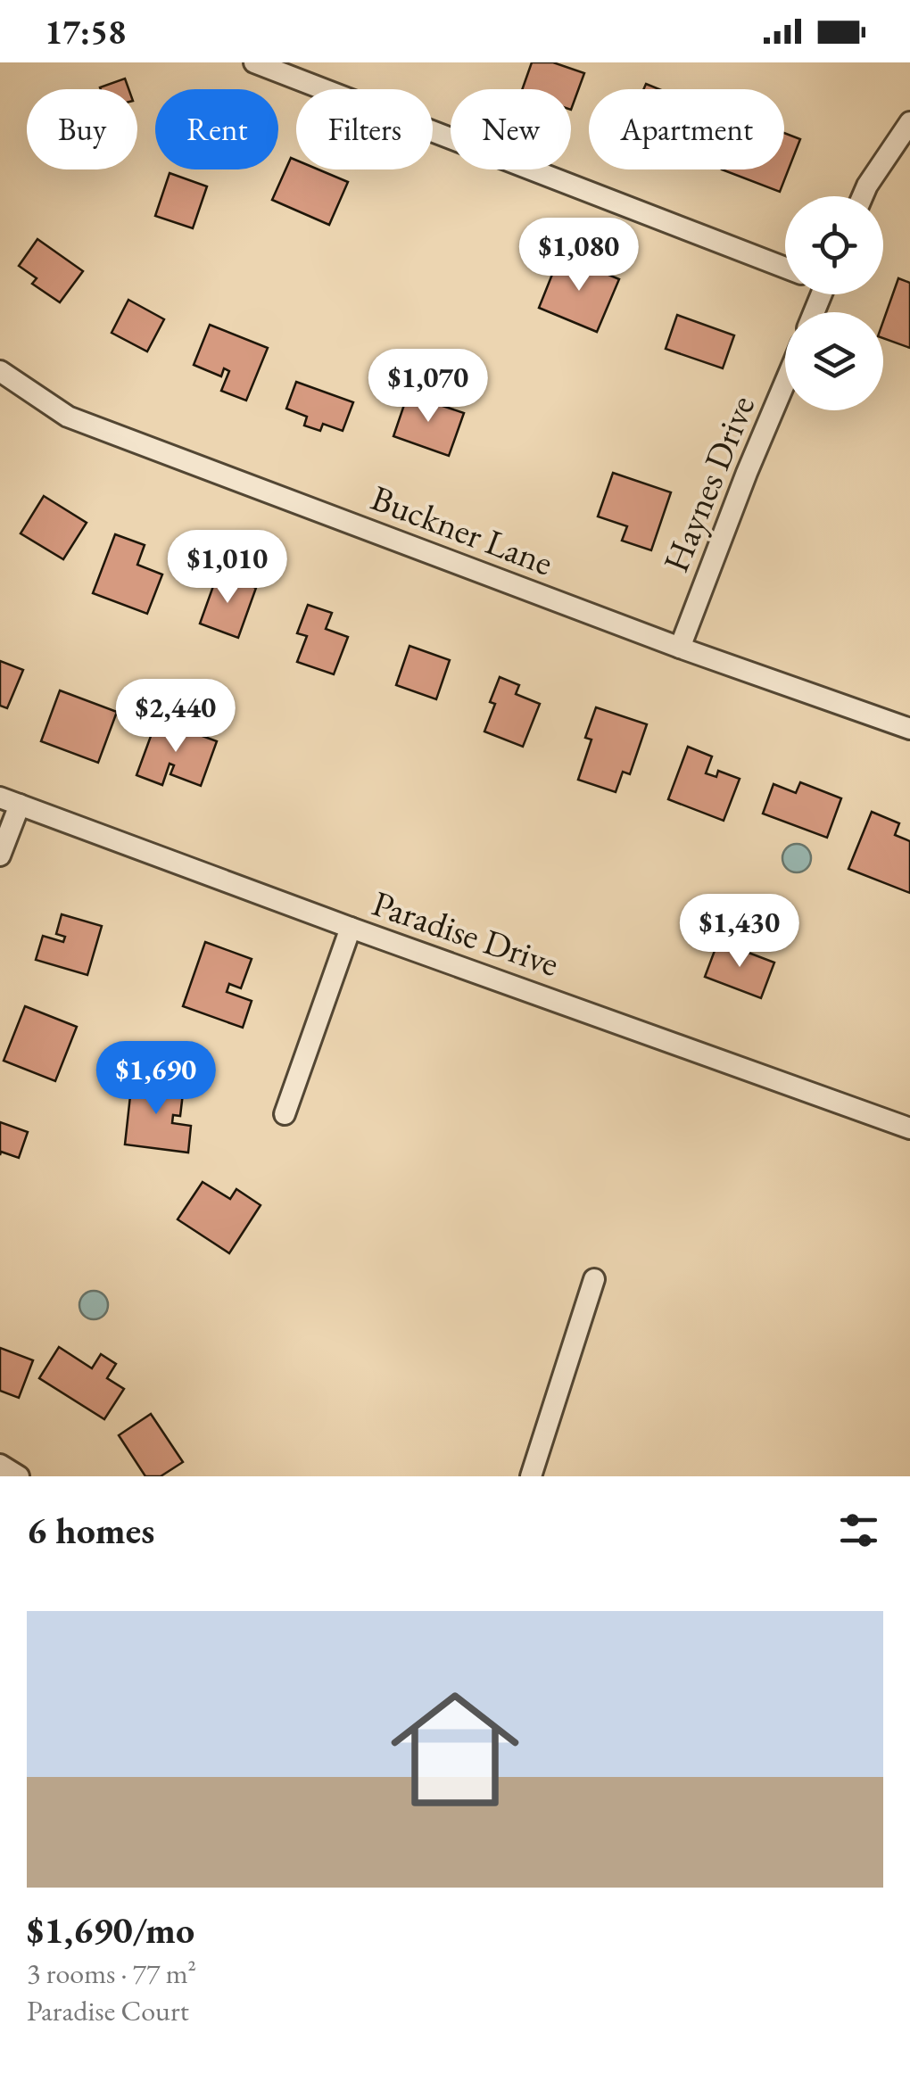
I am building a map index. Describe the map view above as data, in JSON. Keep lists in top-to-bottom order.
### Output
{
  "streets": {
    "street": ["Haynes Drive", "Buckner Lane", "Paradise Drive"]
  },
  "crossings": [
    ["Haynes Drive", "Buckner Lane"]
  ],
  "page": {
    "status": "17:58",
    "chip": [
      "Buy",
      "Rent",
      "Filters",
      "New",
      "Apartment"
    ],
    "price": [
      "$1,080",
      "$1,070",
      "$1,010",
      "$2,440",
      "$1,430",
      "$1,690"
    ],
    "heading": "6 homes",
    "list": [
      {
        "name": "$1,690/mo",
        "note": "3 rooms · 77 m² · Paradise Court"
      }
    ]
  }
}
